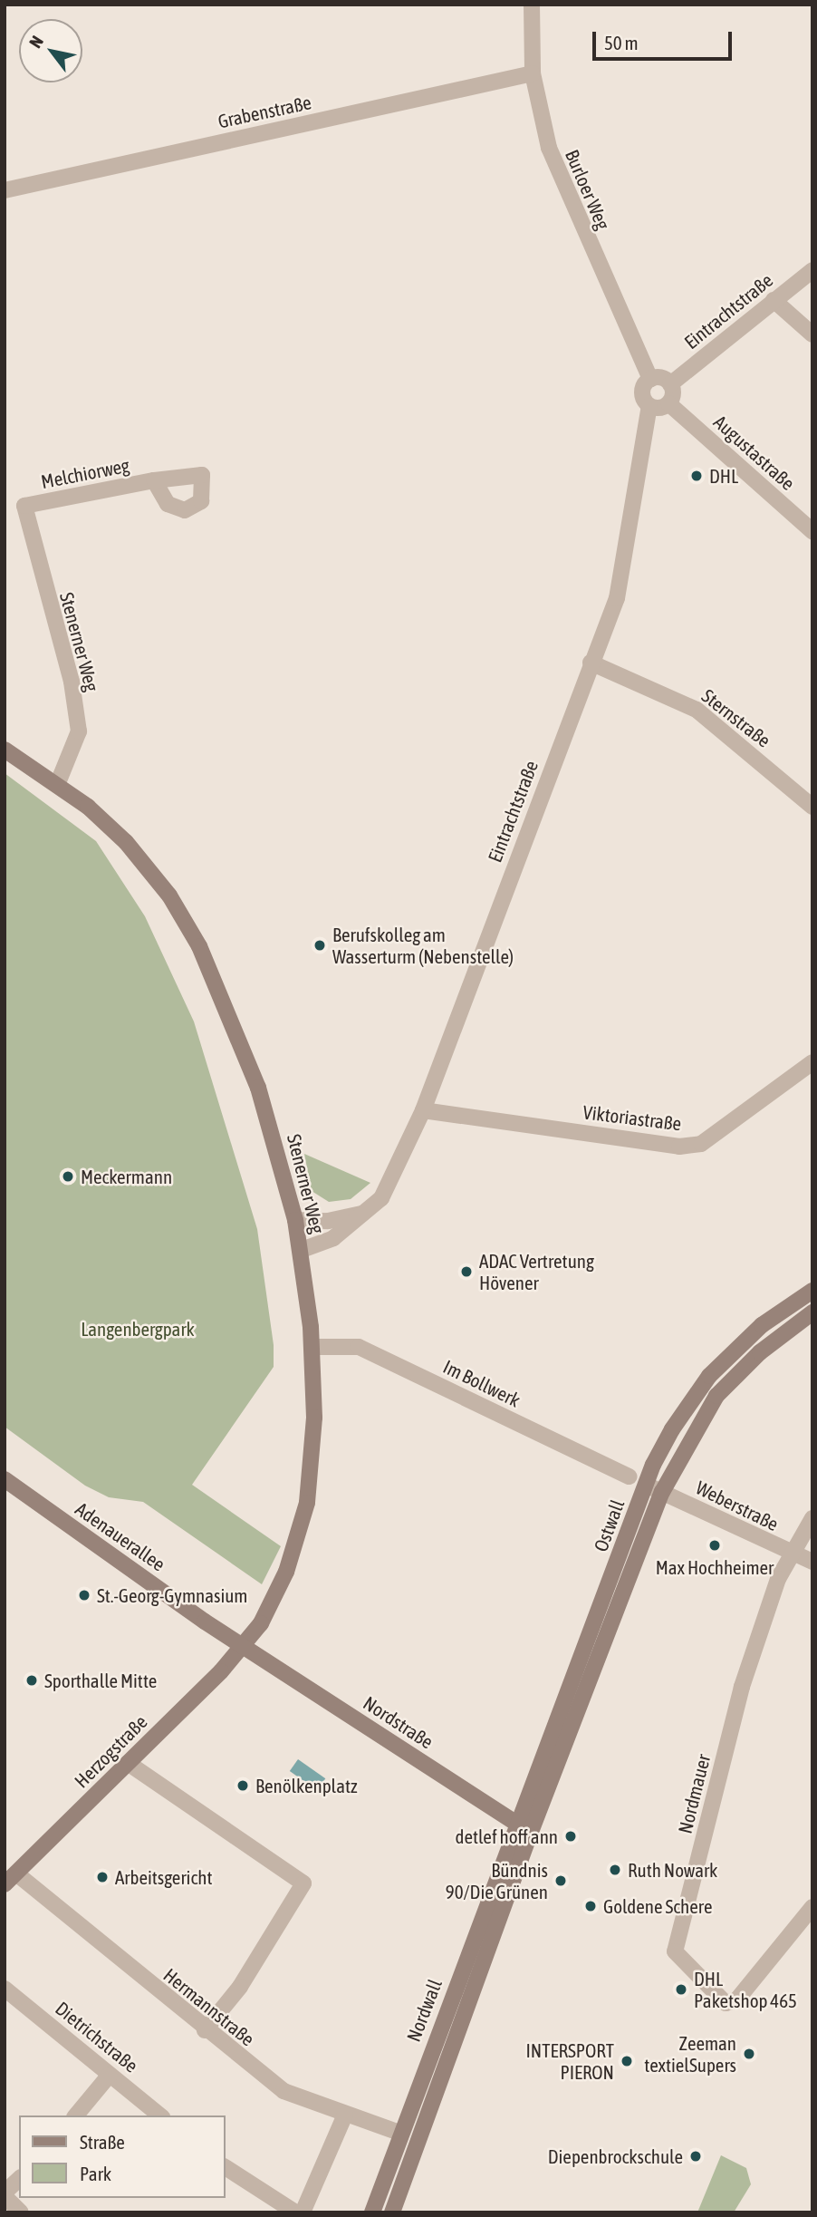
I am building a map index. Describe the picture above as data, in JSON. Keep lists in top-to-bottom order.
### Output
{
  "streets": {
    "main road": [
      "Stenerner Weg",
      "Ostwall",
      "Adenauerallee",
      "Nordstraße",
      "Herzogstraße",
      "Nordwall"
    ],
    "street": [
      "Grabenstraße",
      "Burloer Weg",
      "Eintrachtstraße",
      "Augustastraße",
      "Melchiorweg",
      "Sternstraße",
      "Viktoriastraße",
      "Im Bollwerk",
      "Weberstraße",
      "Nordmauer",
      "Hermannstraße",
      "Dietrichstraße"
    ]
  },
  "crossings": [
    ["Grabenstraße", "Burloer Weg"],
    ["Burloer Weg", "Eintrachtstraße"],
    ["Burloer Weg", "Augustastraße"],
    ["Eintrachtstraße", "Augustastraße"],
    ["Eintrachtstraße", "Stenerner Weg"],
    ["Eintrachtstraße", "Sternstraße"],
    ["Eintrachtstraße", "Viktoriastraße"],
    ["Melchiorweg", "Stenerner Weg"],
    ["Stenerner Weg", "Im Bollwerk"],
    ["Stenerner Weg", "Adenauerallee"],
    ["Stenerner Weg", "Nordstraße"],
    ["Stenerner Weg", "Herzogstraße"],
    ["Weberstraße", "Ostwall"],
    ["Weberstraße", "Nordmauer"],
    ["Ostwall", "Nordstraße"],
    ["Ostwall", "Nordwall"],
    ["Adenauerallee", "Nordstraße"],
    ["Adenauerallee", "Herzogstraße"],
    ["Nordstraße", "Herzogstraße"],
    ["Nordstraße", "Nordwall"],
    ["Herzogstraße", "Hermannstraße"],
    ["Hermannstraße", "Nordwall"]
  ],
  "parks": ["Langenbergpark"],
  "places": [
    "DHL",
    "Berufskolleg am Wasserturm (Nebenstelle)",
    "Meckermann",
    "ADAC Vertretung Hövener",
    "Max Hochheimer",
    "St.-Georg-Gymnasium",
    "Sporthalle Mitte",
    "Benölkenplatz",
    "detlef hoff ann",
    "Ruth Nowark",
    "Arbeitsgericht",
    "Bündnis 90/Die Grünen",
    "Goldene Schere",
    "DHL Paketshop 465",
    "Zeeman textielSupers",
    "INTERSPORT PIERON",
    "Diepenbrockschule"
  ],
  "legend": ["Straße", "Park"],
  "scale_bar": "50 m",
  "north": "top left"
}
